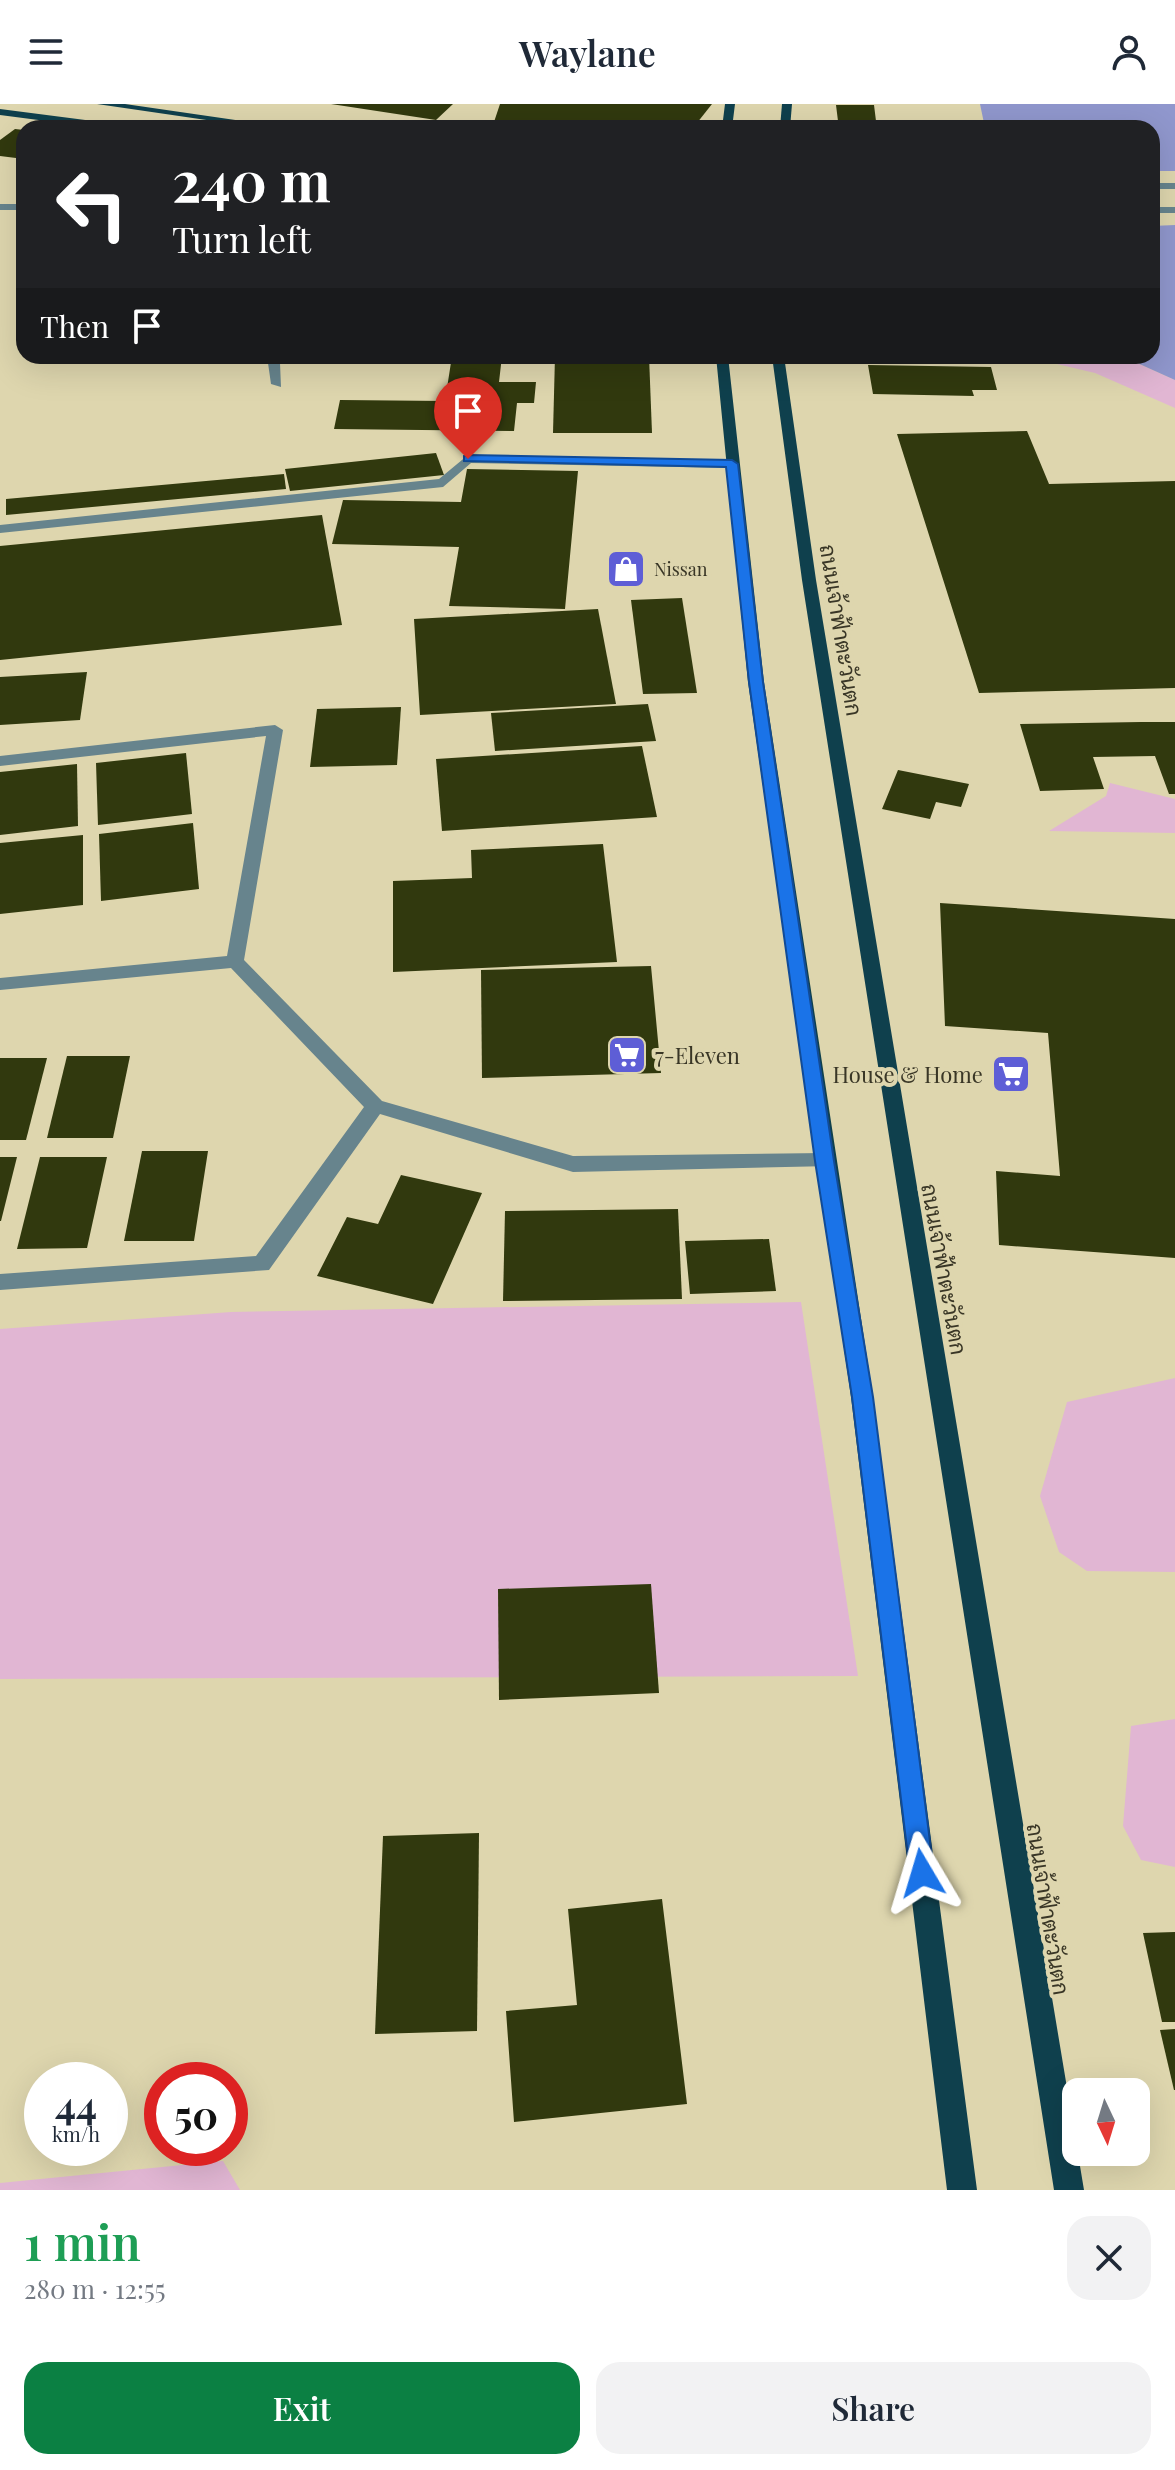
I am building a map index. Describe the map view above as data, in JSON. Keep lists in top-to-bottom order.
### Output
{
  "streets": {
    "main road": ["ถนนเจ้าฟ้าตะวันตก"]
  },
  "places": {
    "shop": ["Nissan"],
    "supermarket": ["7-Eleven", "House & Home"]
  },
  "north": "bottom",
  "page": {
    "header": "Waylane",
    "turn": ["240 m", "Turn left"],
    "then": "Then",
    "speed": "44 km/h",
    "limit": "50",
    "heading": ["1 min", "280 m · 12:55"],
    "buttons": ["Exit", "Share"]
  }
}
